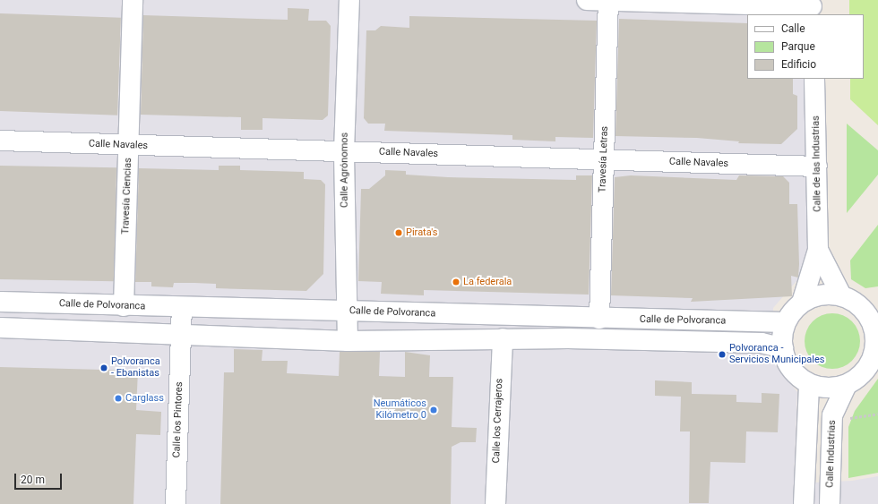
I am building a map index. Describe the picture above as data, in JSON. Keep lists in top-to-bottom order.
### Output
{
  "streets": {
    "street": [
      "Calle Navales",
      "Travesía Letras",
      "Calle de las Industrias",
      "Calle Agrónomos",
      "Travesía Ciencias",
      "Calle de Polvoranca",
      "Calle los Pintores",
      "Calle los Cerrajeros",
      "Calle Industrias"
    ]
  },
  "crossings": [
    ["Calle Navales", "Travesía Letras"],
    ["Calle Navales", "Calle de las Industrias"],
    ["Calle Navales", "Calle Agrónomos"],
    ["Calle Navales", "Travesía Ciencias"],
    ["Travesía Letras", "Calle de Polvoranca"],
    ["Calle de las Industrias", "Calle de Polvoranca"],
    ["Calle de las Industrias", "Calle Industrias"],
    ["Calle Agrónomos", "Calle de Polvoranca"],
    ["Travesía Ciencias", "Calle de Polvoranca"],
    ["Calle de Polvoranca", "Calle los Pintores"],
    ["Calle de Polvoranca", "Calle los Cerrajeros"],
    ["Calle de Polvoranca", "Calle Industrias"]
  ],
  "places": [
    "Pirata's",
    "La federala",
    "Polvoranca - Servicios Municipales",
    "Polvoranca - Ebanistas",
    "Carglass",
    "Neumáticos Kilómetro 0"
  ],
  "legend": ["Calle", "Parque", "Edificio"],
  "scale_bar": "20 m"
}
